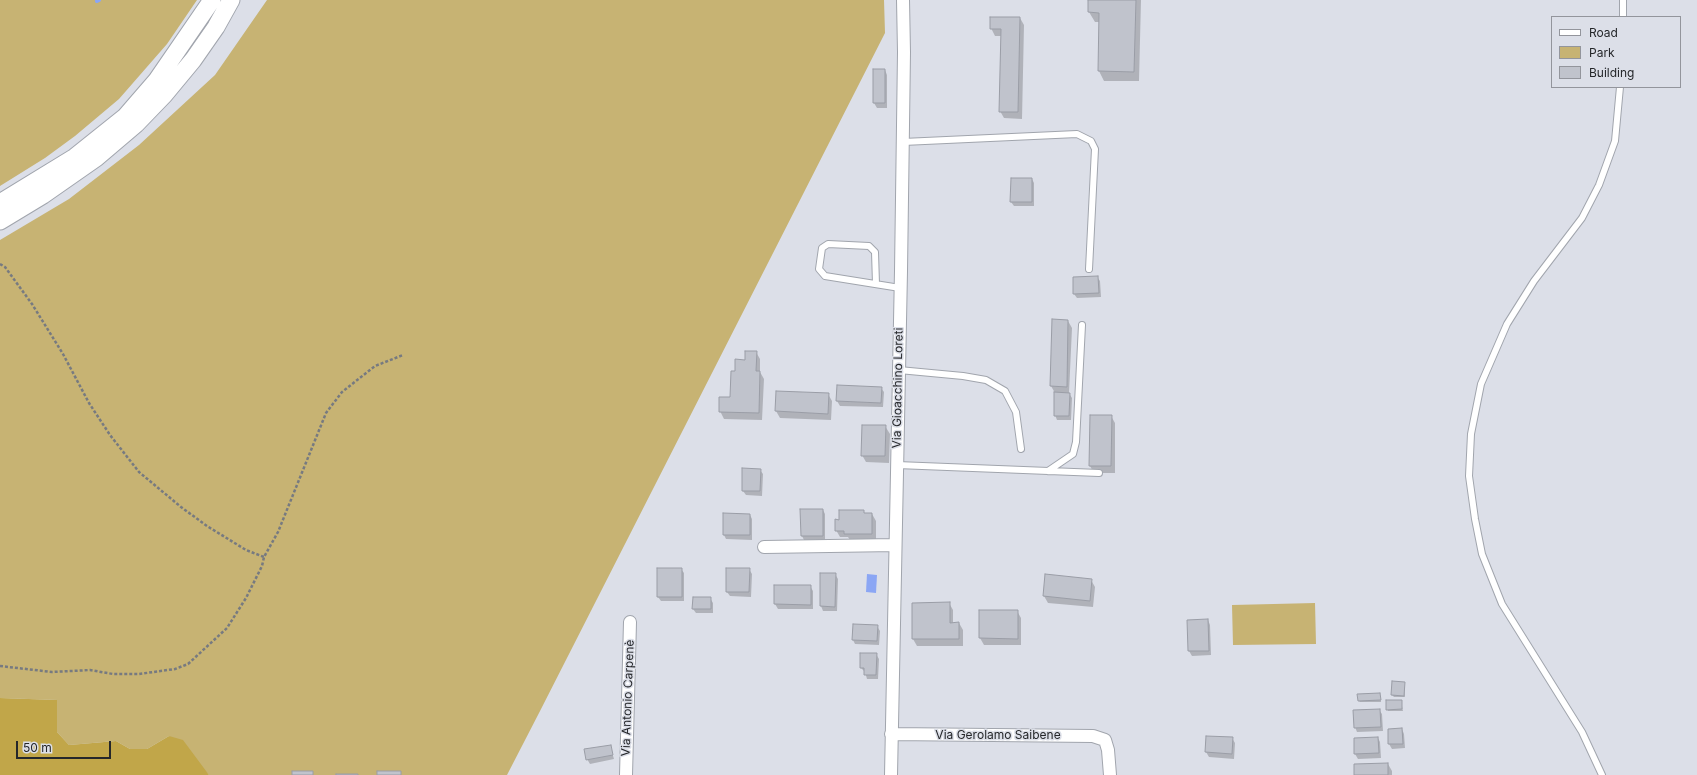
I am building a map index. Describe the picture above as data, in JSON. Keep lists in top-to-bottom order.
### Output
{
  "streets": {
    "street": ["Via Gioacchino Loreti", "Via Antonio Carpenè", "Via Gerolamo Saibene"]
  },
  "crossings": [
    ["Via Gioacchino Loreti", "Via Gerolamo Saibene"]
  ],
  "legend": ["Road", "Park", "Building"],
  "scale_bar": "50 m"
}
